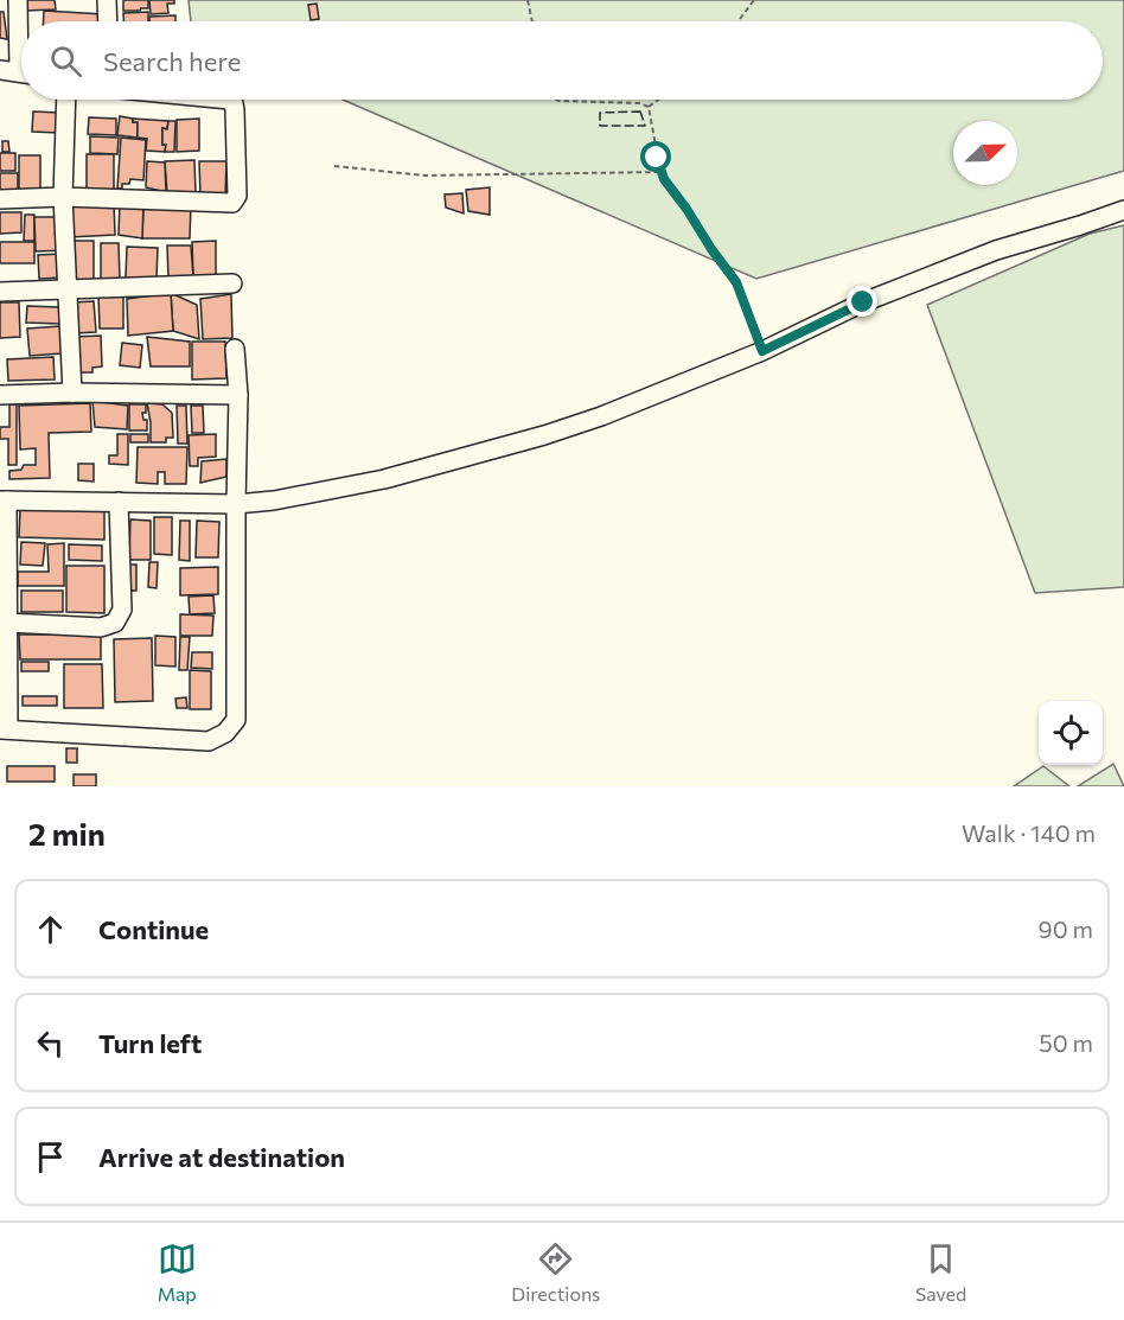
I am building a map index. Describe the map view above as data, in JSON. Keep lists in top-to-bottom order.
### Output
{
  "north": "top right",
  "page": {
    "search": "Search here",
    "heading": ["2 min", "Walk · 140 m"],
    "list": [
      ["Continue", "90 m"],
      ["Turn left", "50 m"],
      "Arrive at destination"
    ],
    "nav": ["Map", "Directions", "Saved"]
  }
}
